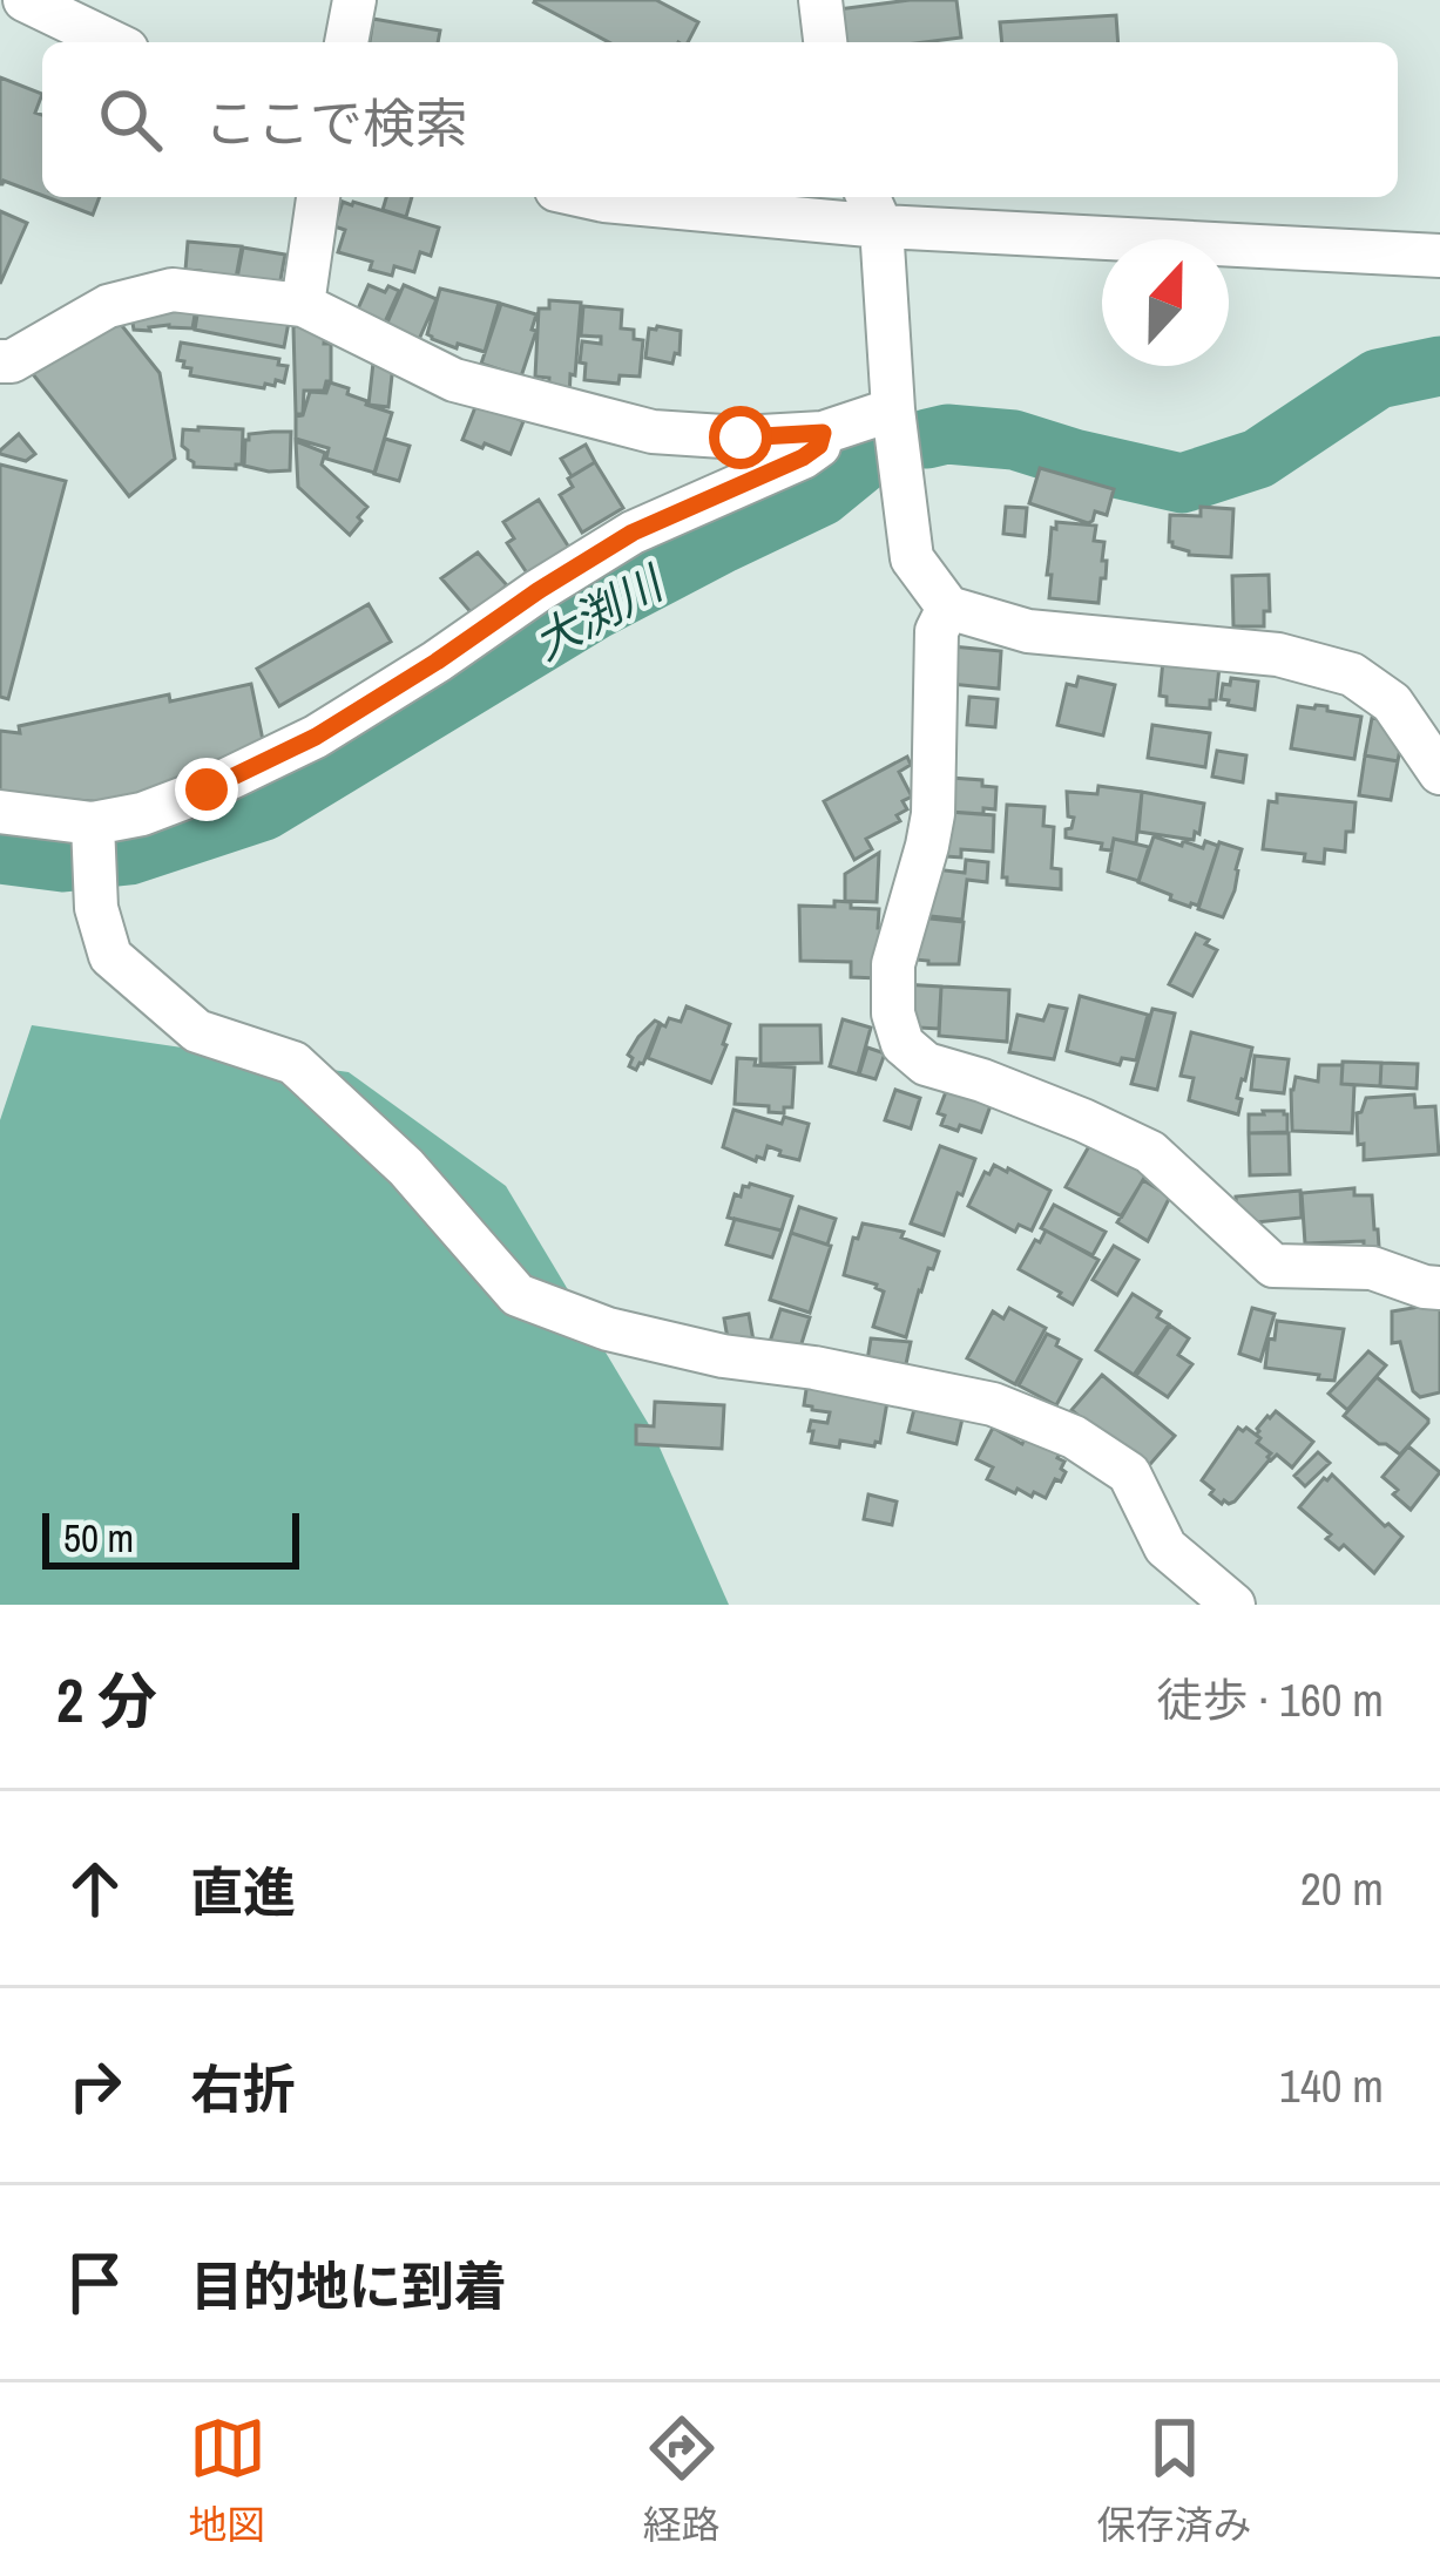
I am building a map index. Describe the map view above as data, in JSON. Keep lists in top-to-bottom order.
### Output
{
  "water": ["大渕川"],
  "scale_bar": "50 m",
  "north": "top",
  "page": {
    "search": "ここで検索",
    "scale": "50 m",
    "heading": ["2 分", "徒歩 · 160 m"],
    "list": [
      ["直進", "20 m"],
      ["右折", "140 m"],
      "目的地に到着"
    ],
    "nav": ["地図", "経路", "保存済み"]
  }
}
